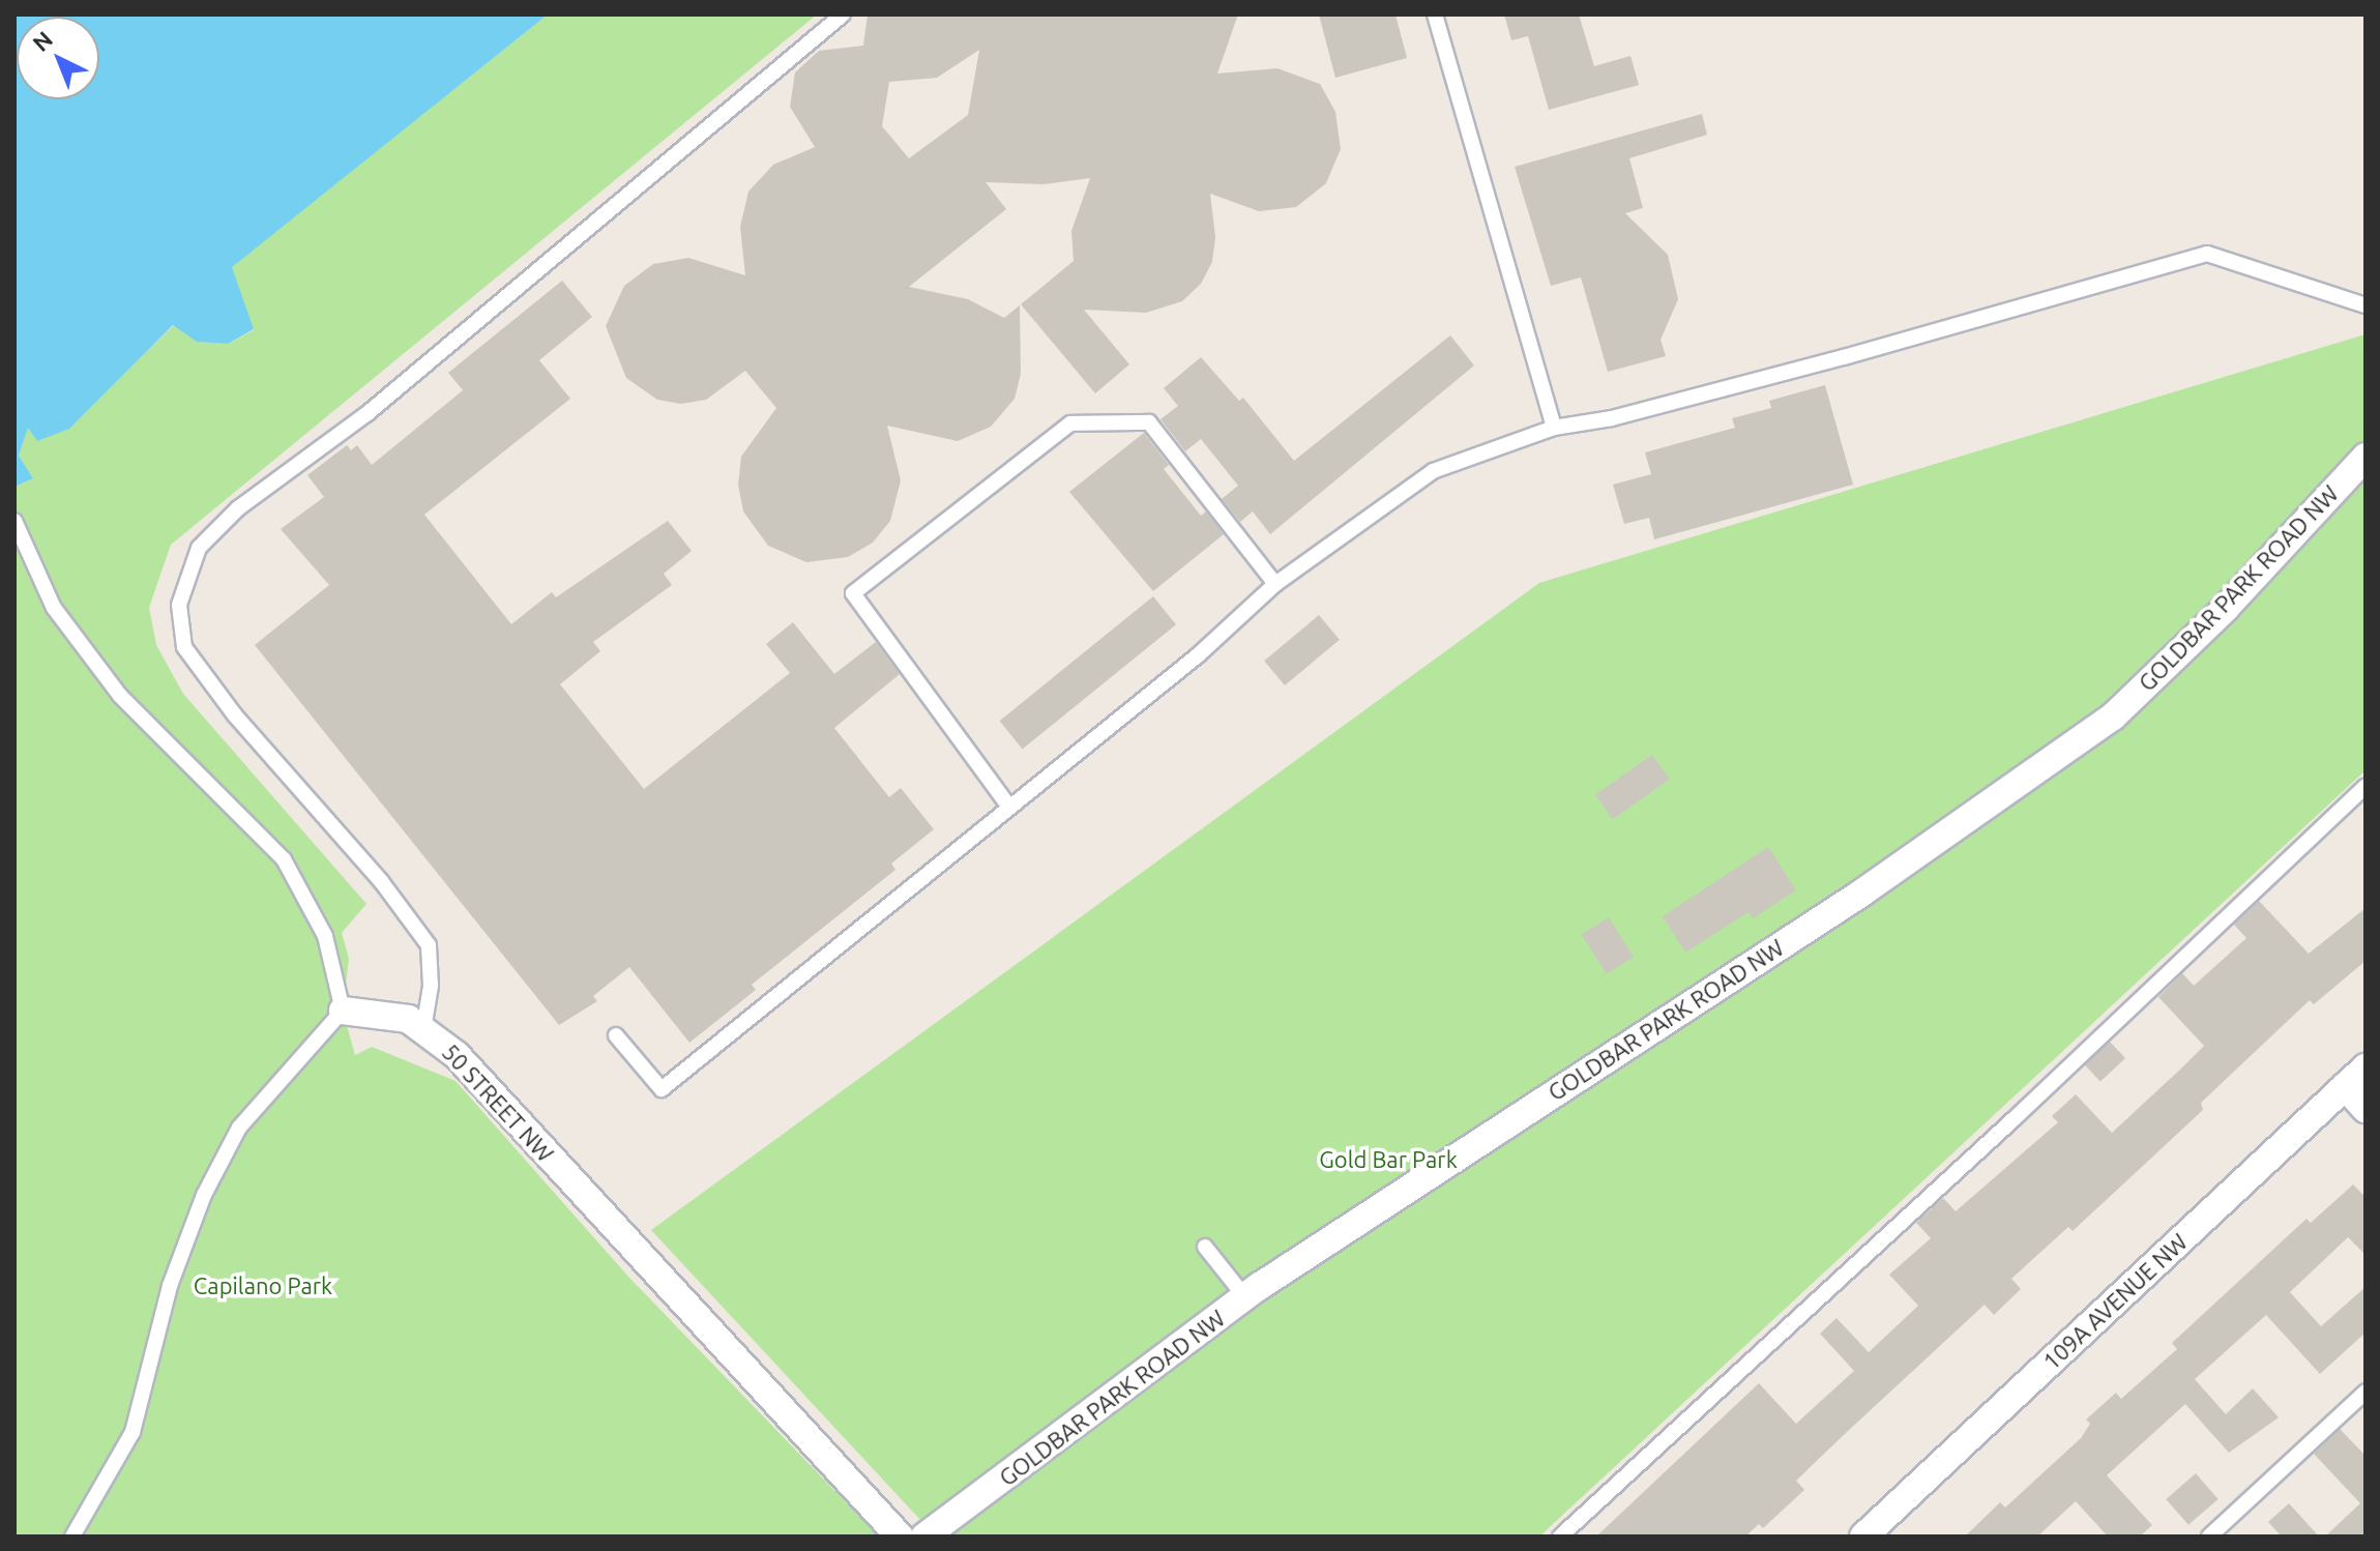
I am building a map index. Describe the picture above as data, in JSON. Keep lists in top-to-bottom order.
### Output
{
  "streets": {
    "street": ["GOLDBAR PARK ROAD NW", "50 STREET NW", "109A AVENUE NW"]
  },
  "parks": ["Gold Bar Park", "Capilano Park"],
  "north": "top left"
}
